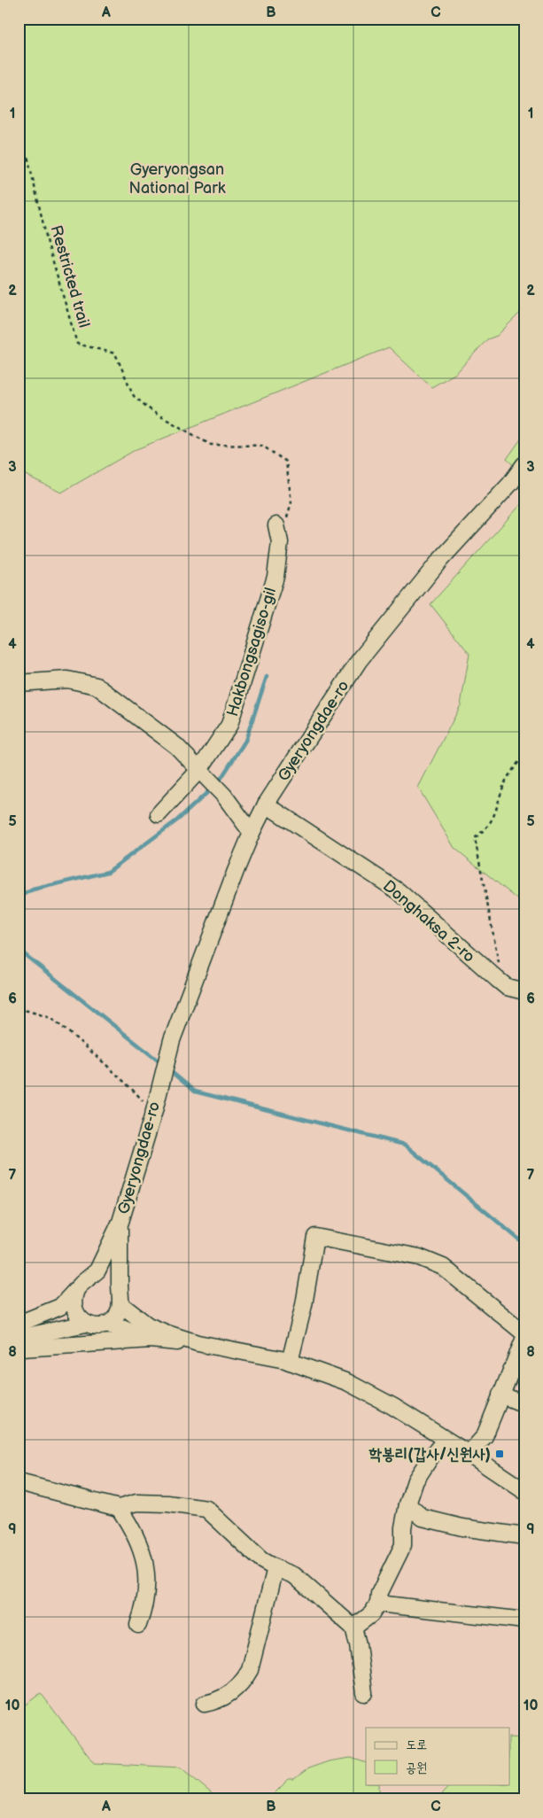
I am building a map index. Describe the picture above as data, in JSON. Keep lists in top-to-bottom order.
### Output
{
  "streets": {
    "street": ["Hakbongsagiso-gil", "Gyeryongdae-ro", "Donghaksa 2-ro"],
    "path": ["Restricted trail"]
  },
  "crossings": [
    ["Restricted trail", "Hakbongsagiso-gil"],
    ["Gyeryongdae-ro", "Donghaksa 2-ro"]
  ],
  "parks": ["Gyeryongsan National Park"],
  "places": {
    "transit": ["학봉리(갑사/신원사)"]
  },
  "legend": ["도로", "공원"],
  "grid": {
    "columns": ["A", "B", "C"],
    "rows": [
      "1",
      "2",
      "3",
      "4",
      "5",
      "6",
      "7",
      "8",
      "9",
      "10"
    ]
  }
}
